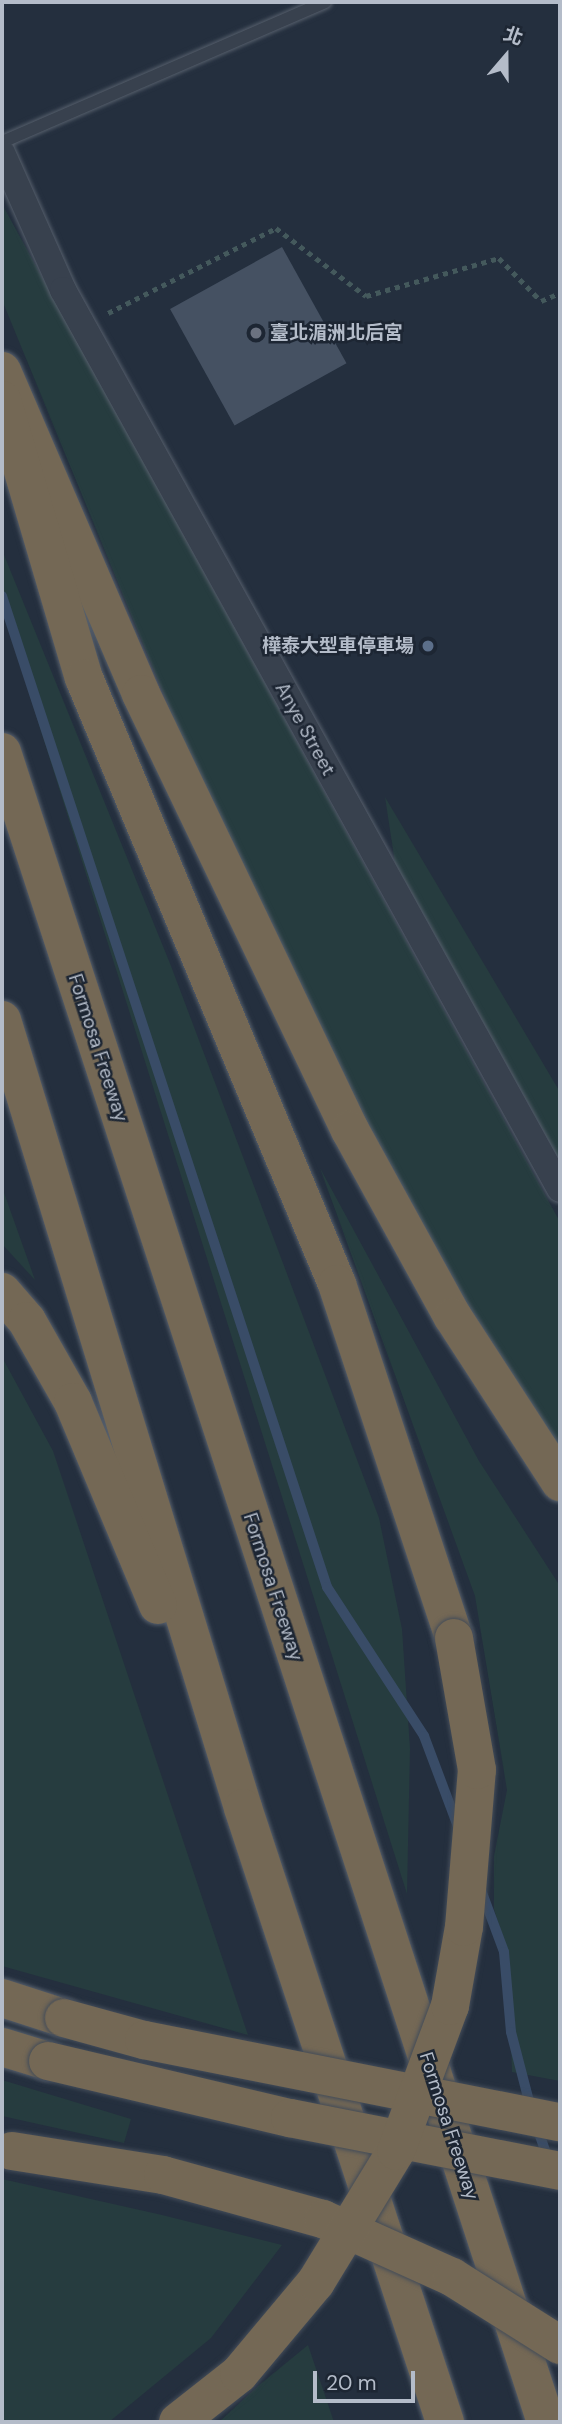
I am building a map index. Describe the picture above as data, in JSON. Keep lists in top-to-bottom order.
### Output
{
  "streets": {
    "highway": ["Formosa Freeway"],
    "street": ["Anye Street"]
  },
  "places": ["臺北湄洲北后宮", "樺泰大型車停車場"],
  "scale_bar": "20 m",
  "north": "top"
}
